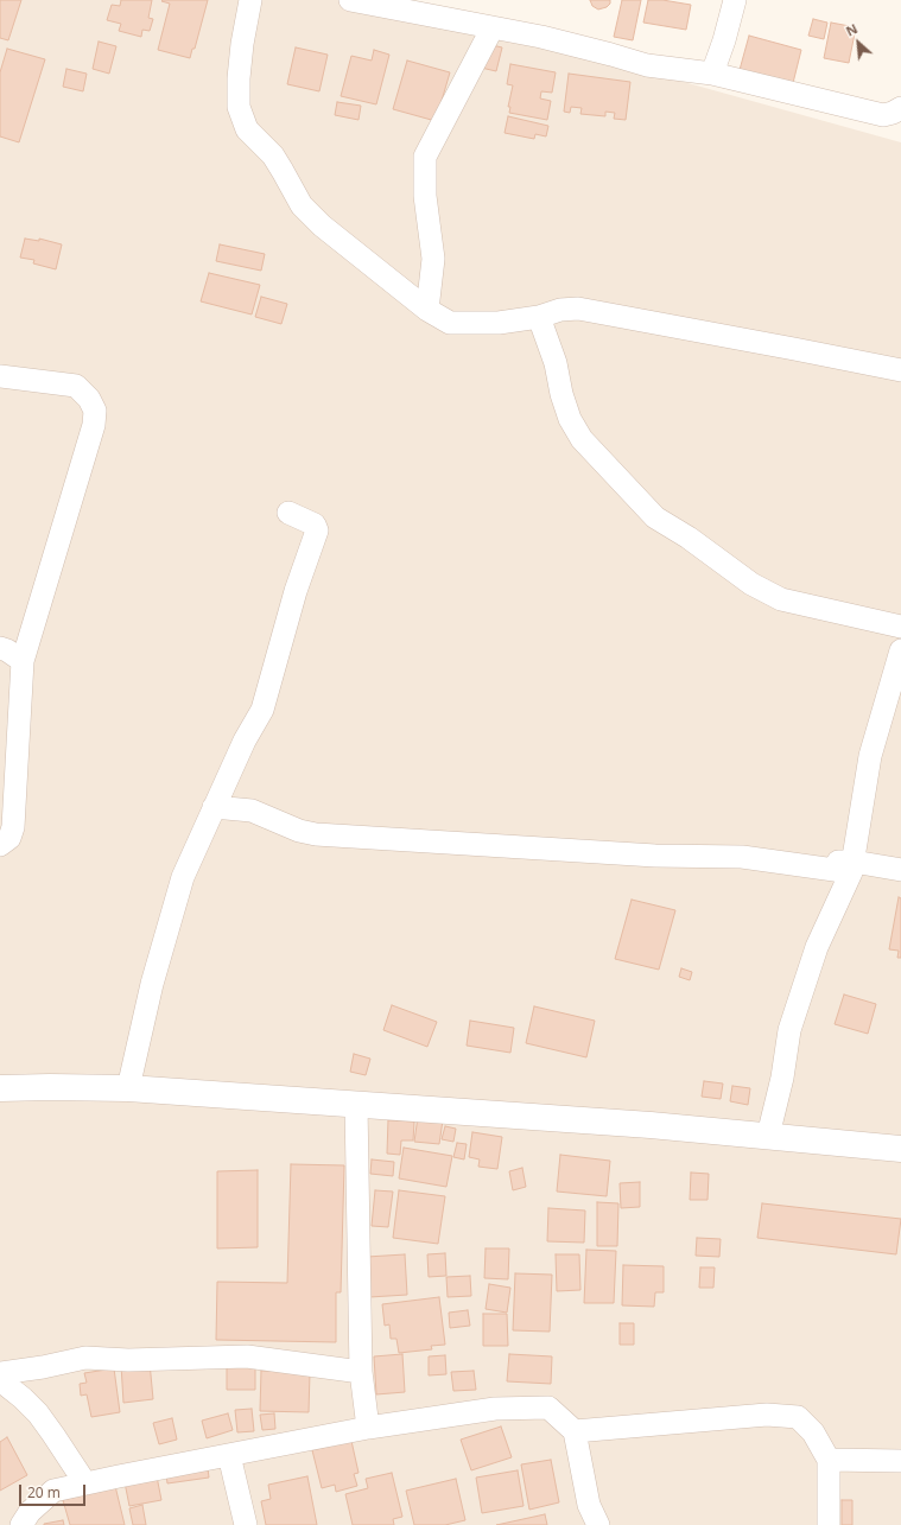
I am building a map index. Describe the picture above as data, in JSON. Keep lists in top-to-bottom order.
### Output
{
  "scale_bar": "20 m",
  "north": "top left"
}
